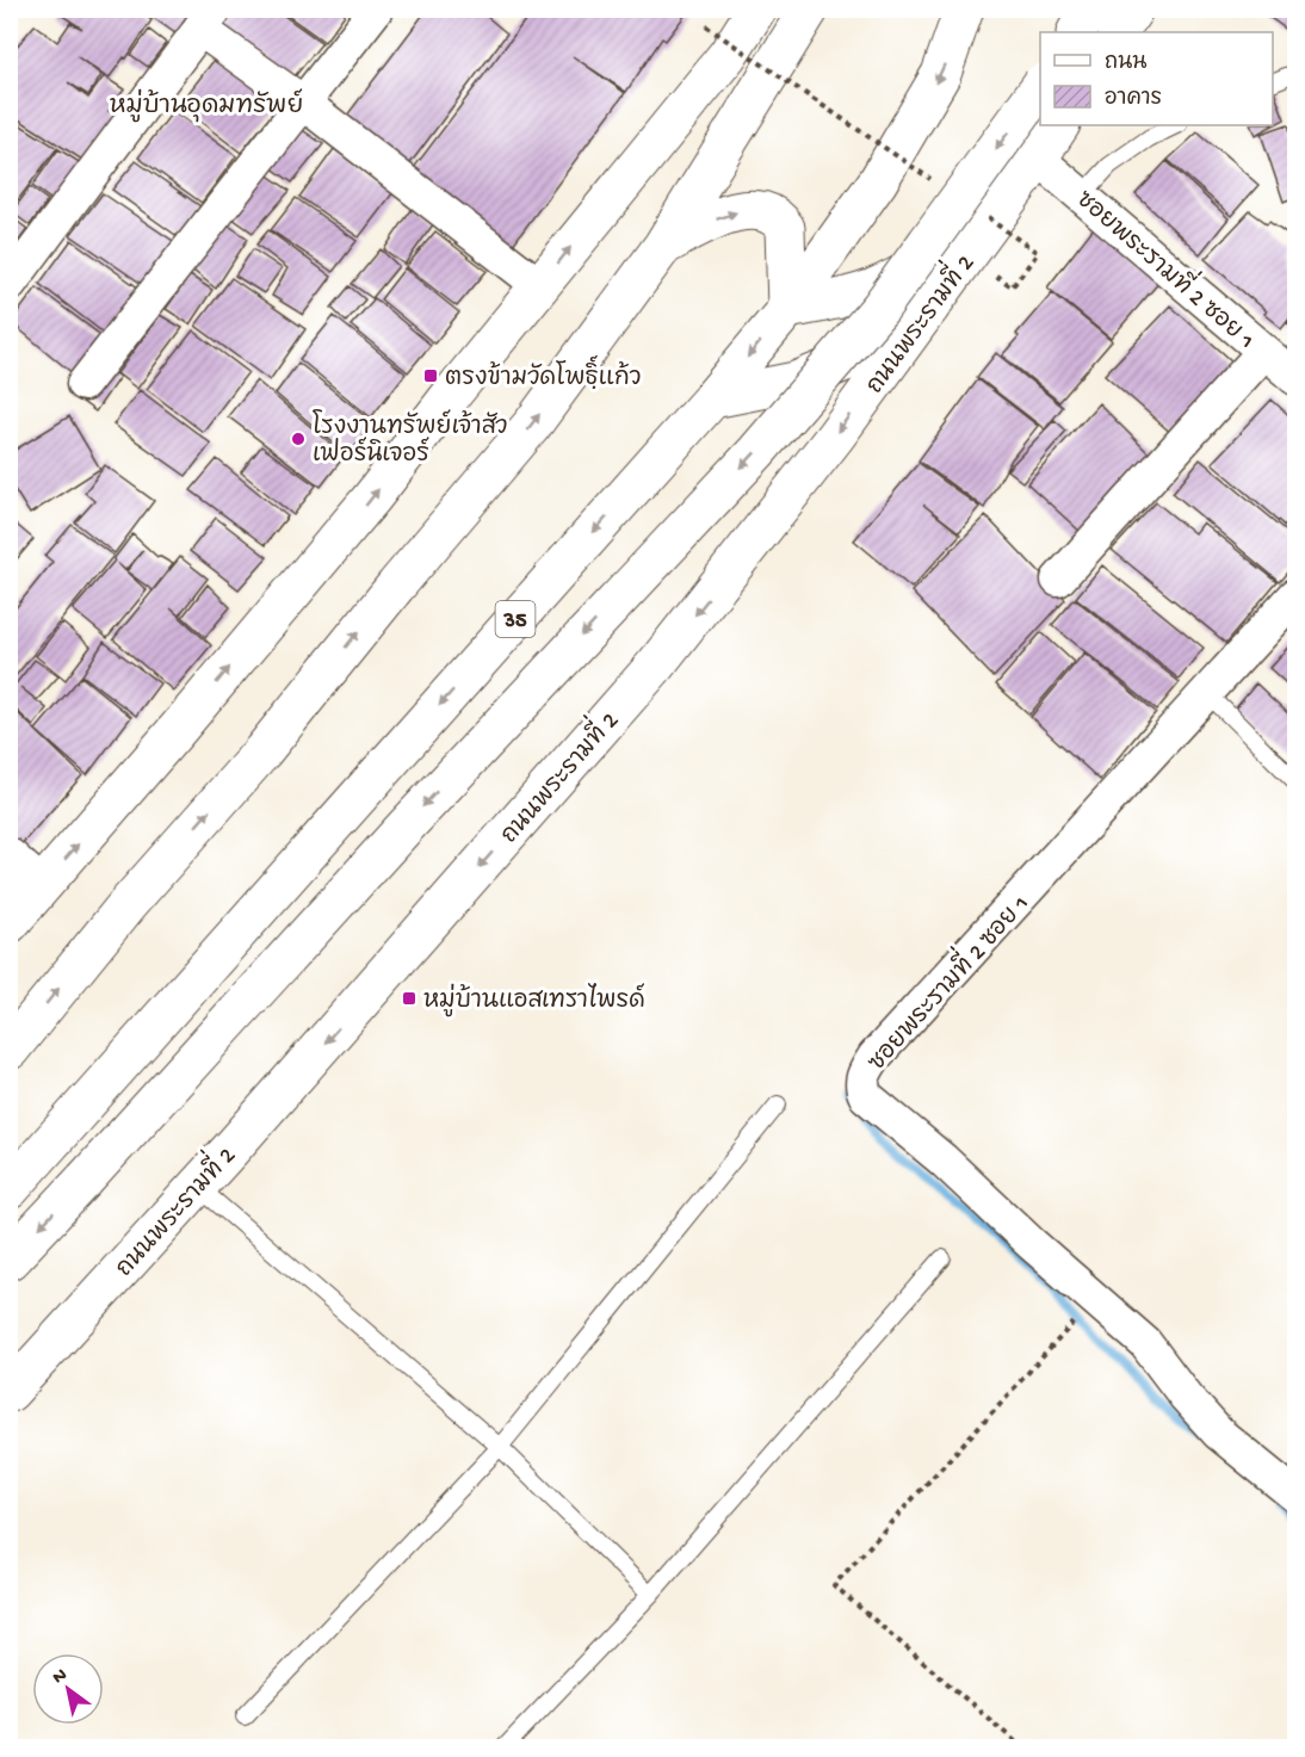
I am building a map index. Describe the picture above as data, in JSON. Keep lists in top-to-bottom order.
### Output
{
  "streets": {
    "main road": ["ถนนพระรามที่ 2", "35"],
    "street": ["ซอยพระรามที่ 2 ซอย 1"]
  },
  "crossings": [
    ["ซอยพระรามที่ 2 ซอย 1", "ถนนพระรามที่ 2"]
  ],
  "districts": ["หมู่บ้านอุดมทรัพย์"],
  "places": {
    "transit": ["ตรงข้ามวัดโพธฺิ์แก้ว", "หมู่บ้านแอสเทราไพรด์"],
    "other": ["โรงงานทรัพย์เจ้าสัว เฟอร์นิเจอร์"]
  },
  "legend": ["ถนน", "อาคาร"],
  "north": "top left"
}
